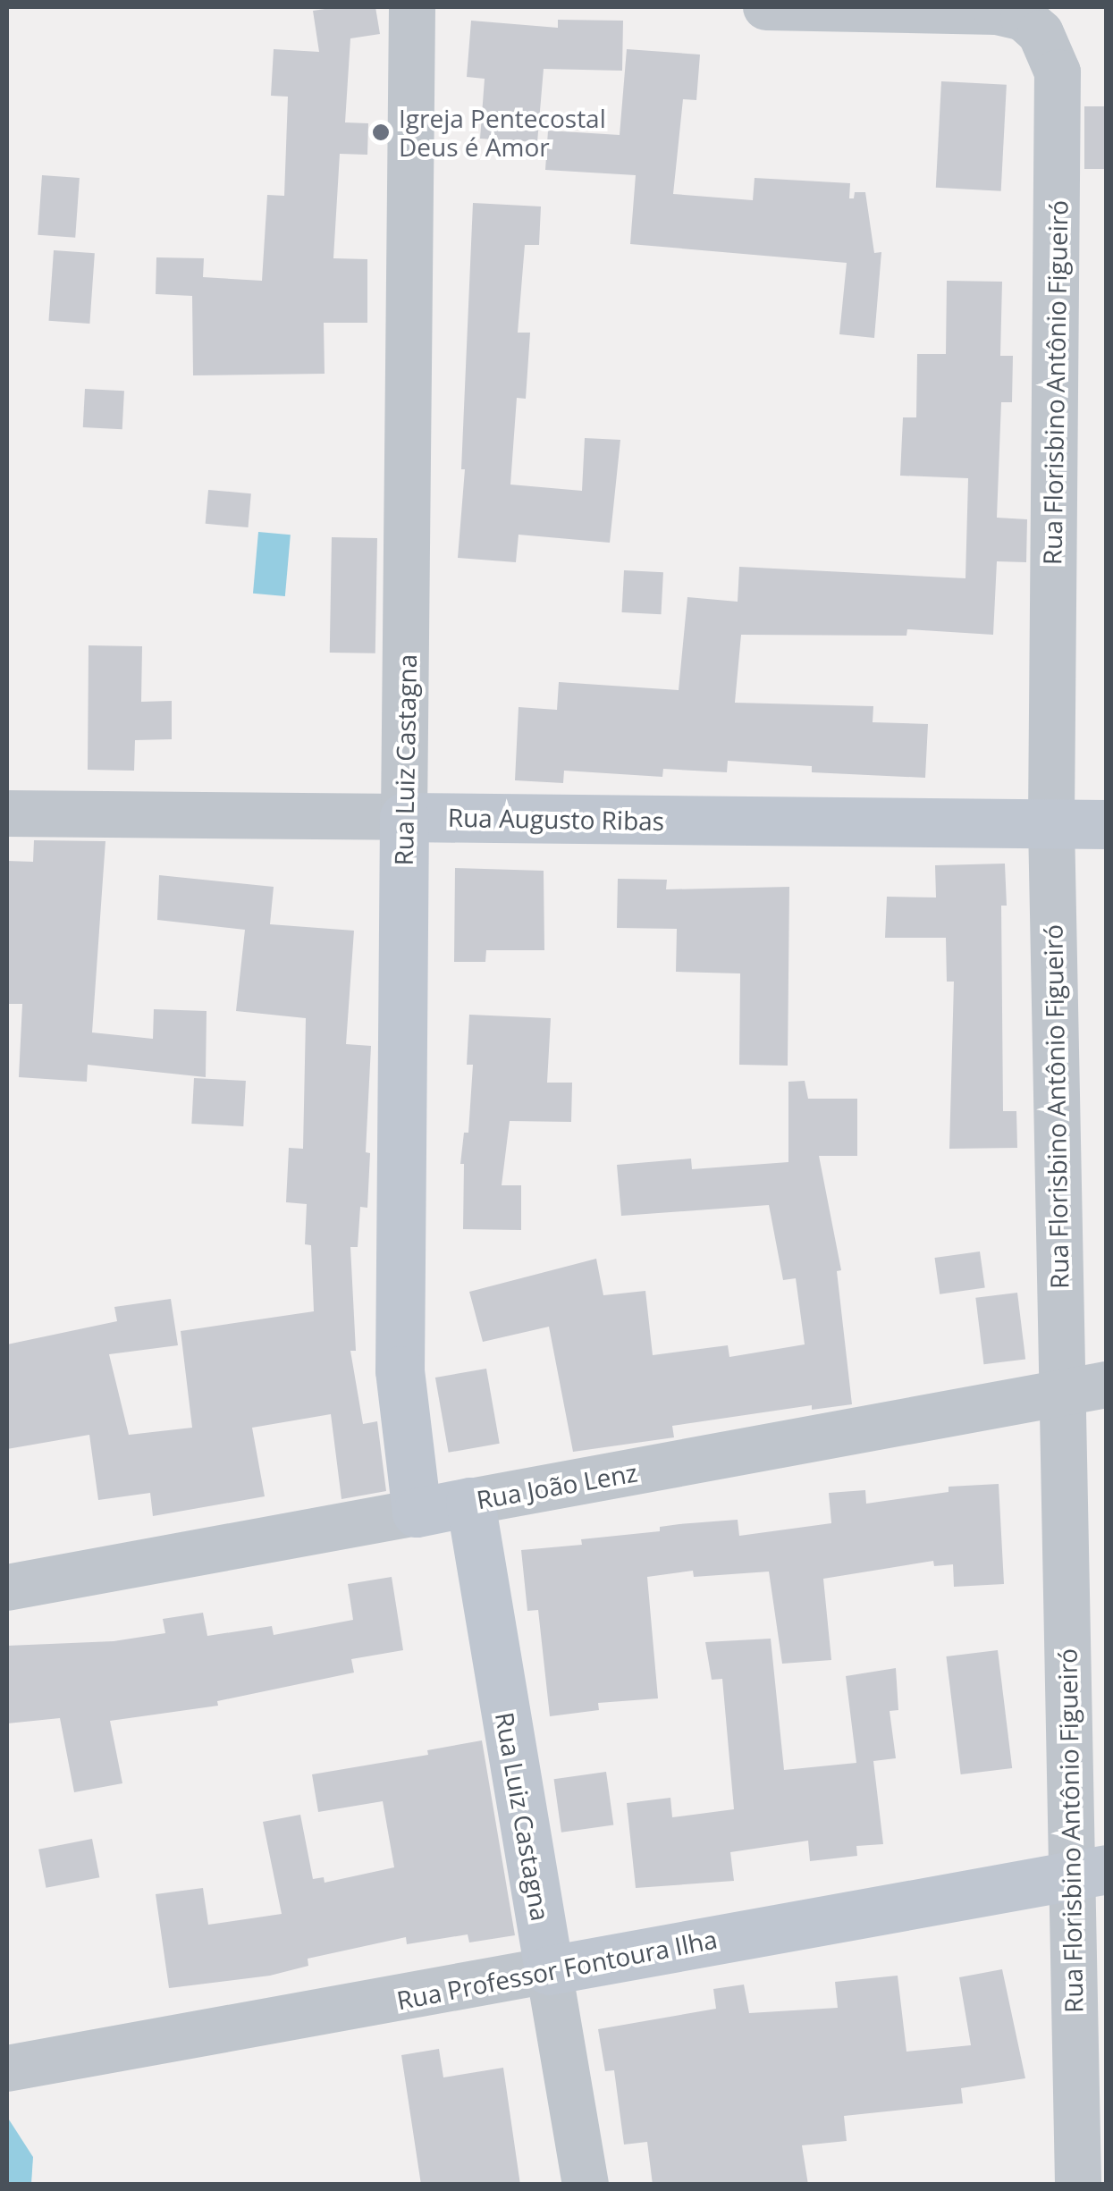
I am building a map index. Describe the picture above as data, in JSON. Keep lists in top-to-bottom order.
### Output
{
  "streets": {
    "street": [
      "Rua Florisbino Antônio Figueiró",
      "Rua Luiz Castagna",
      "Rua Augusto Ribas",
      "Rua João Lenz",
      "Rua Professor Fontoura Ilha"
    ]
  },
  "crossings": [
    ["Rua Florisbino Antônio Figueiró", "Rua Augusto Ribas"],
    ["Rua Florisbino Antônio Figueiró", "Rua João Lenz"],
    ["Rua Florisbino Antônio Figueiró", "Rua Professor Fontoura Ilha"],
    ["Rua Luiz Castagna", "Rua Augusto Ribas"],
    ["Rua Luiz Castagna", "Rua João Lenz"],
    ["Rua Luiz Castagna", "Rua Professor Fontoura Ilha"]
  ],
  "places": ["Igreja Pentecostal Deus é Amor"]
}
